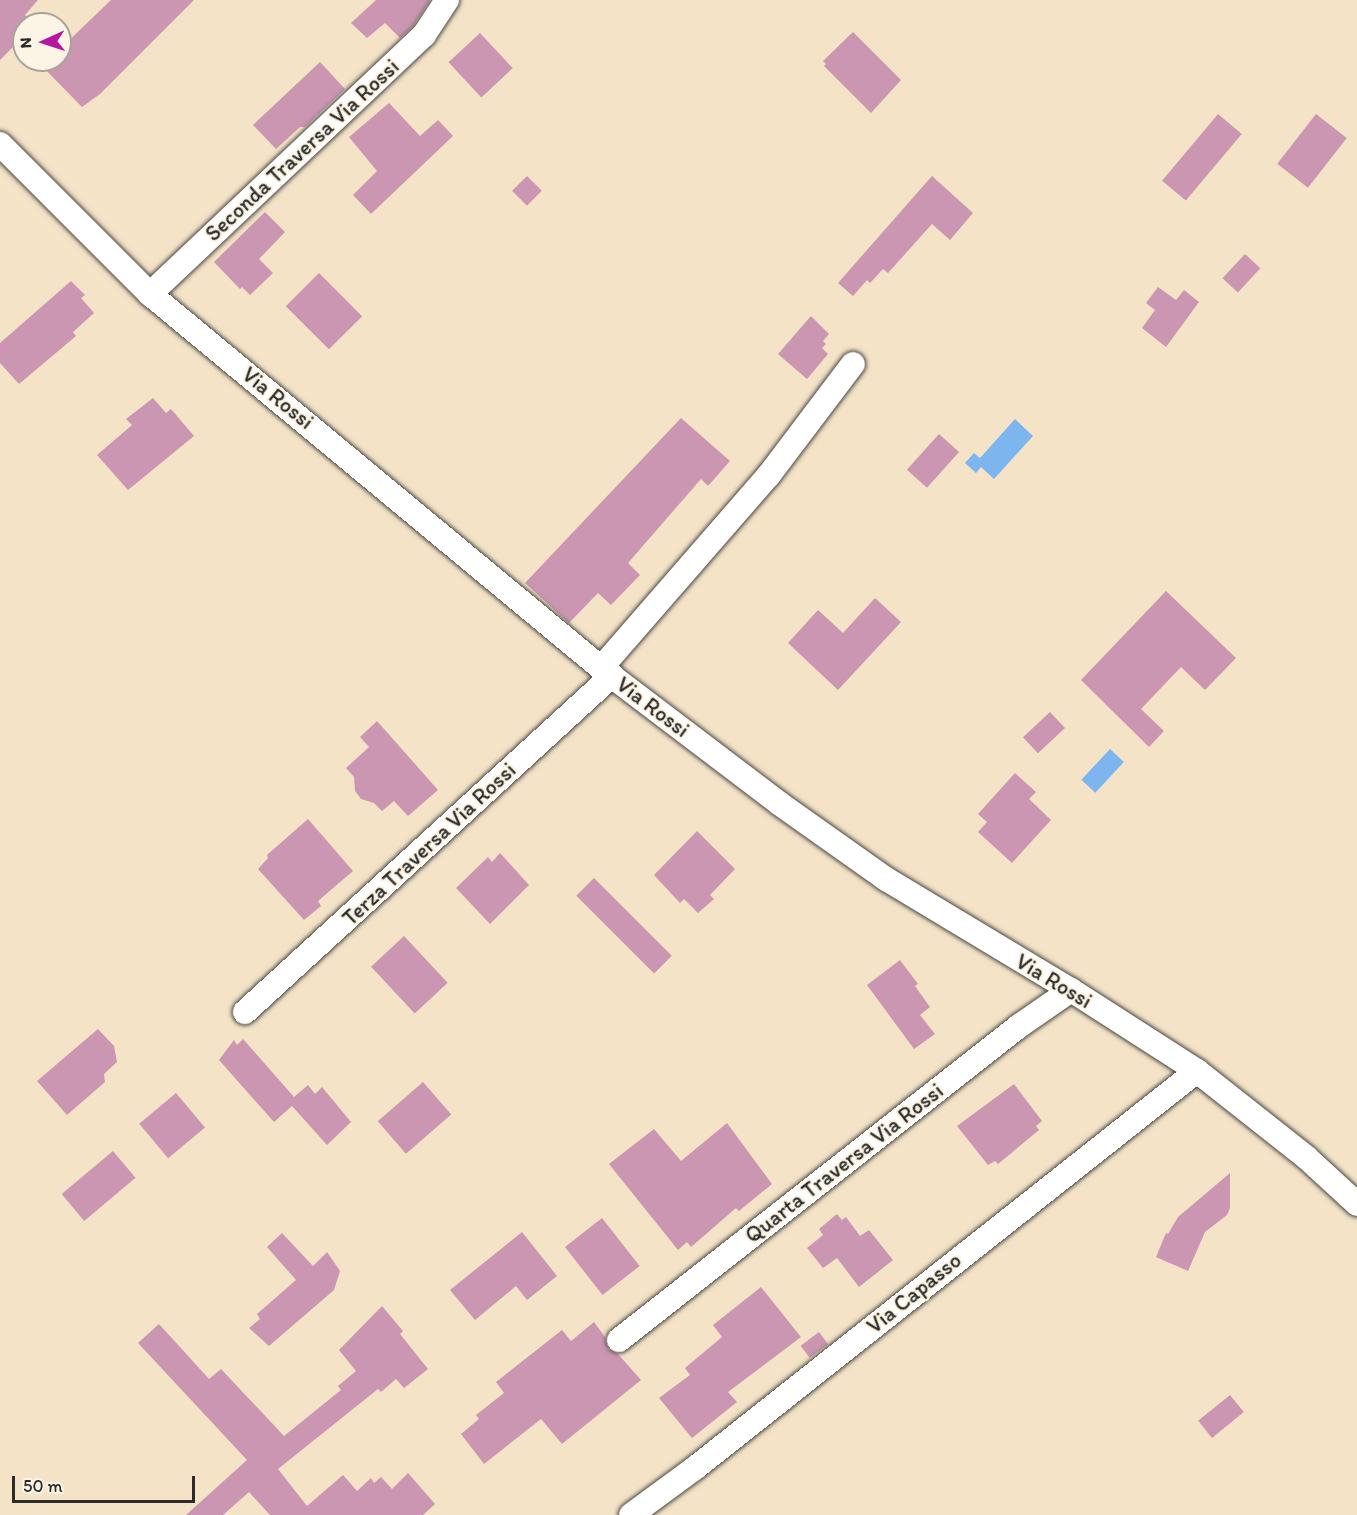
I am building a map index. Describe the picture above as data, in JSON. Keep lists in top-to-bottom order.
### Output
{
  "streets": {
    "street": [
      "Seconda Traversa Via Rossi",
      "Via Rossi",
      "Terza Traversa Via Rossi",
      "Quarta Traversa Via Rossi",
      "Via Capasso"
    ]
  },
  "crossings": [
    ["Seconda Traversa Via Rossi", "Via Rossi"],
    ["Via Rossi", "Terza Traversa Via Rossi"],
    ["Via Rossi", "Quarta Traversa Via Rossi"],
    ["Via Rossi", "Via Capasso"]
  ],
  "scale_bar": "50 m",
  "north": "left"
}
